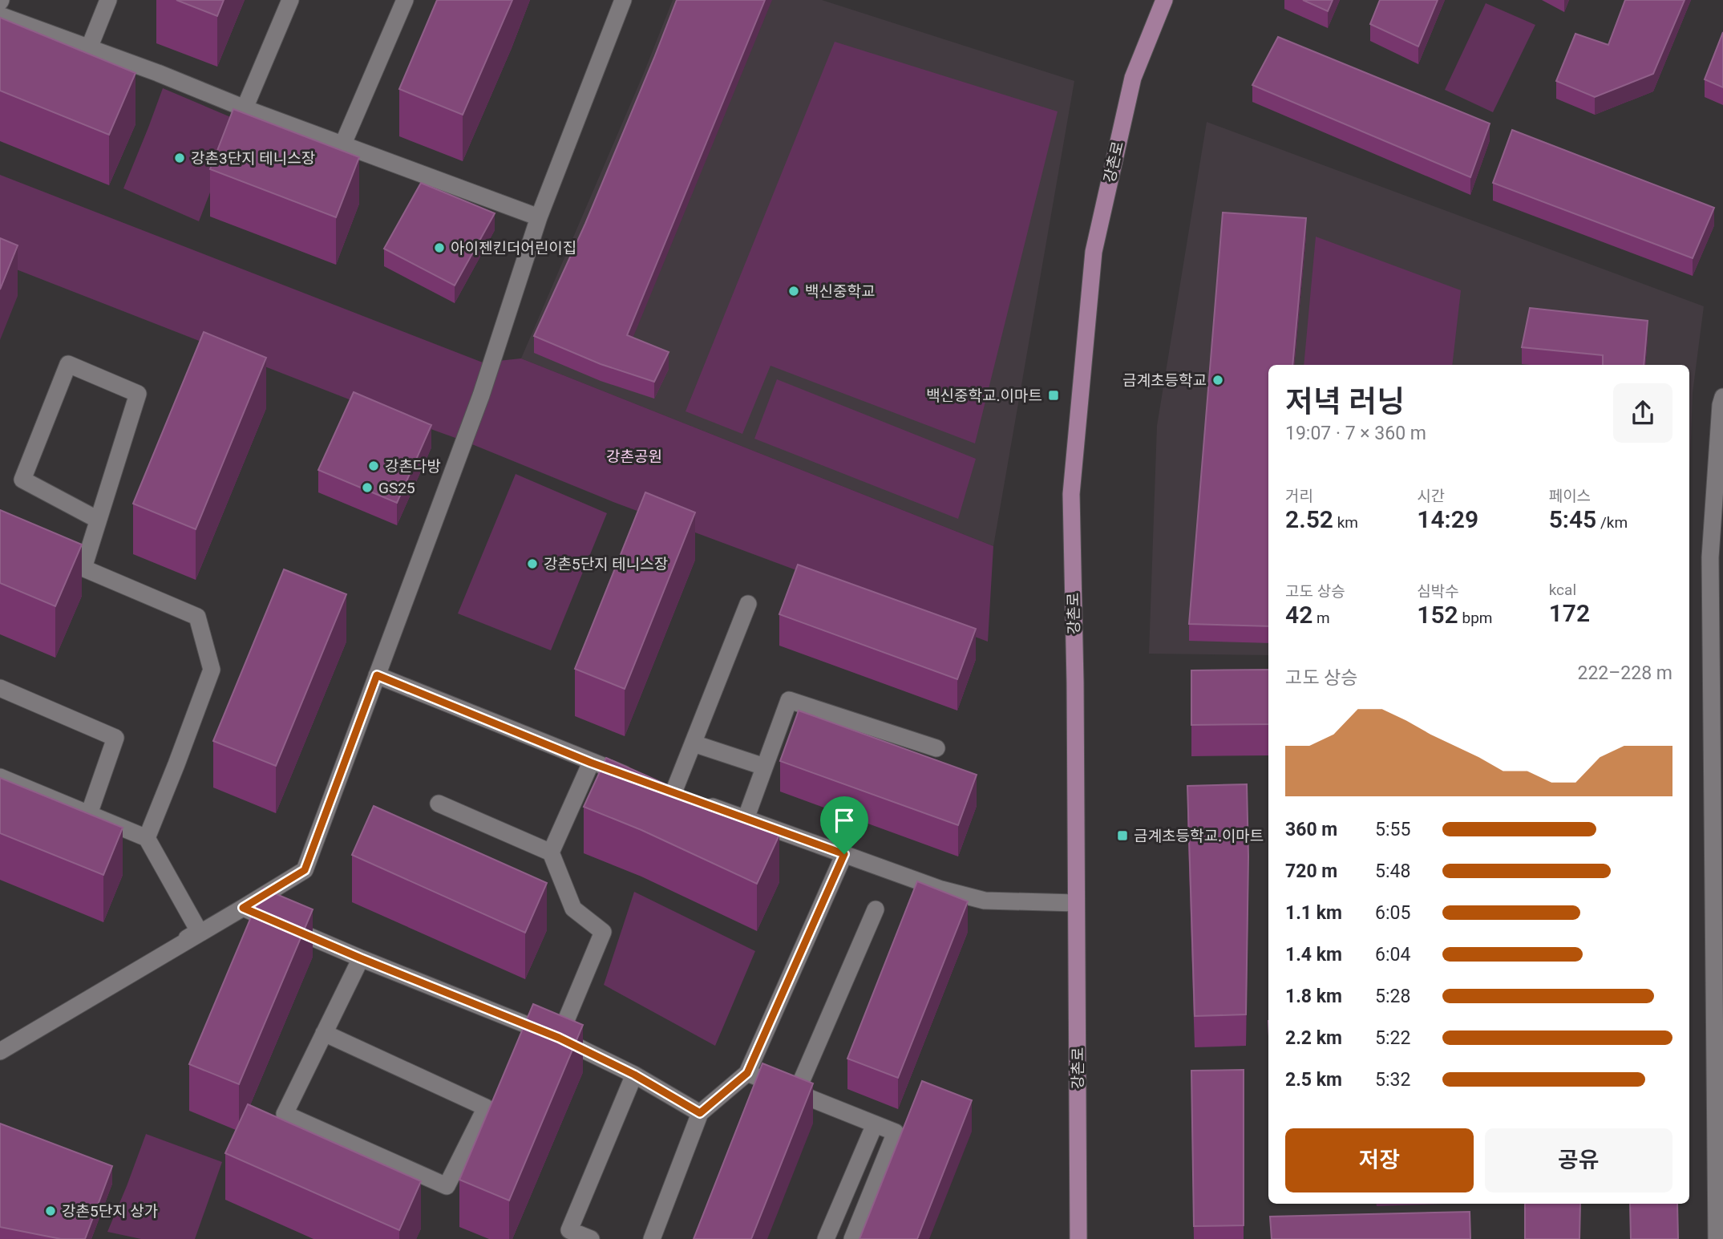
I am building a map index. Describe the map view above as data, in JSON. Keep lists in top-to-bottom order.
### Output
{
  "streets": {
    "main road": ["강촌로"]
  },
  "parks": ["강촌공원"],
  "places": {
    "other": [
      "강촌3단지 테니스장",
      "아이젠킨더어린이집",
      "백신중학교",
      "금계초등학교",
      "강촌다방",
      "GS25",
      "강촌5단지 테니스장",
      "강촌5단지 상가"
    ],
    "transit": ["백신중학교.이마트", "금계초등학교.이마트"]
  },
  "page": {
    "heading": ["저녁 러닝", "19:07 · 7 × 360 m"],
    "stats": [
      ["거리", "2.52 km"],
      ["시간", "14:29"],
      ["페이스", "5:45 /km"],
      ["고도 상승", "42 m"],
      ["심박수", "152 bpm"],
      ["kcal", "172"]
    ],
    "chart": ["고도 상승", "222–228 m"],
    "list": [
      {
        "name": "360 m",
        "note": "5:55"
      },
      {
        "name": "720 m",
        "note": "5:48"
      },
      {
        "name": "1.1 km",
        "note": "6:05"
      },
      {
        "name": "1.4 km",
        "note": "6:04"
      },
      {
        "name": "1.8 km",
        "note": "5:28"
      },
      {
        "name": "2.2 km",
        "note": "5:22"
      },
      {
        "name": "2.5 km",
        "note": "5:32"
      }
    ],
    "buttons": ["저장", "공유"]
  }
}
